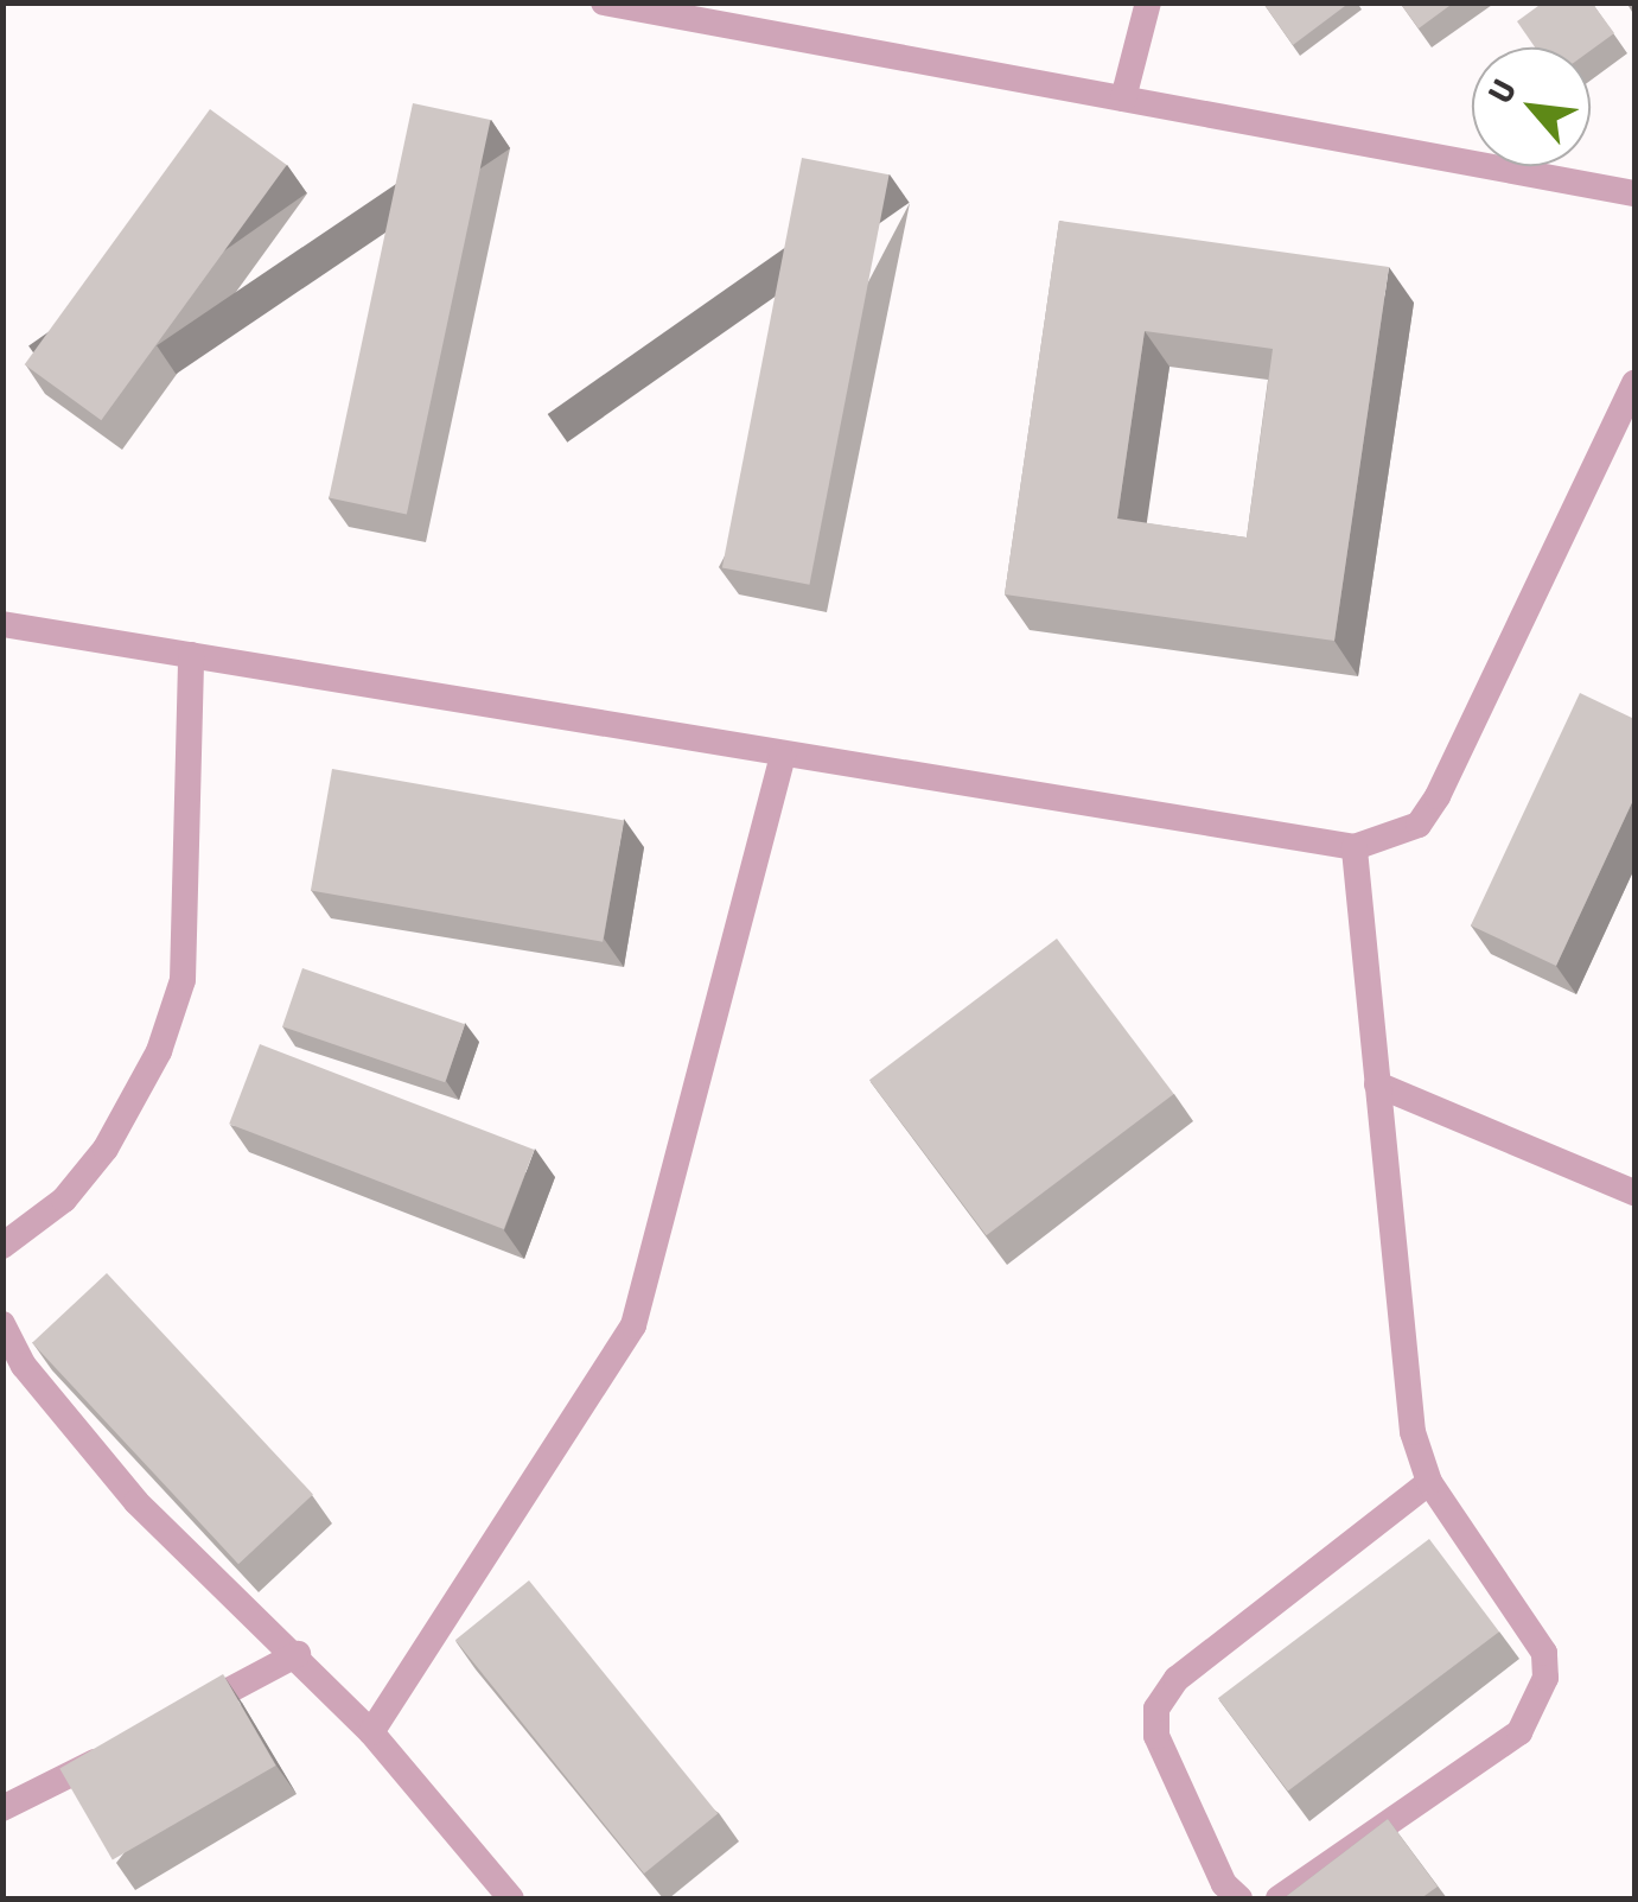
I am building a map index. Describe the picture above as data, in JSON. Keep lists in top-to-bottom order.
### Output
{
  "north": "top left"
}
